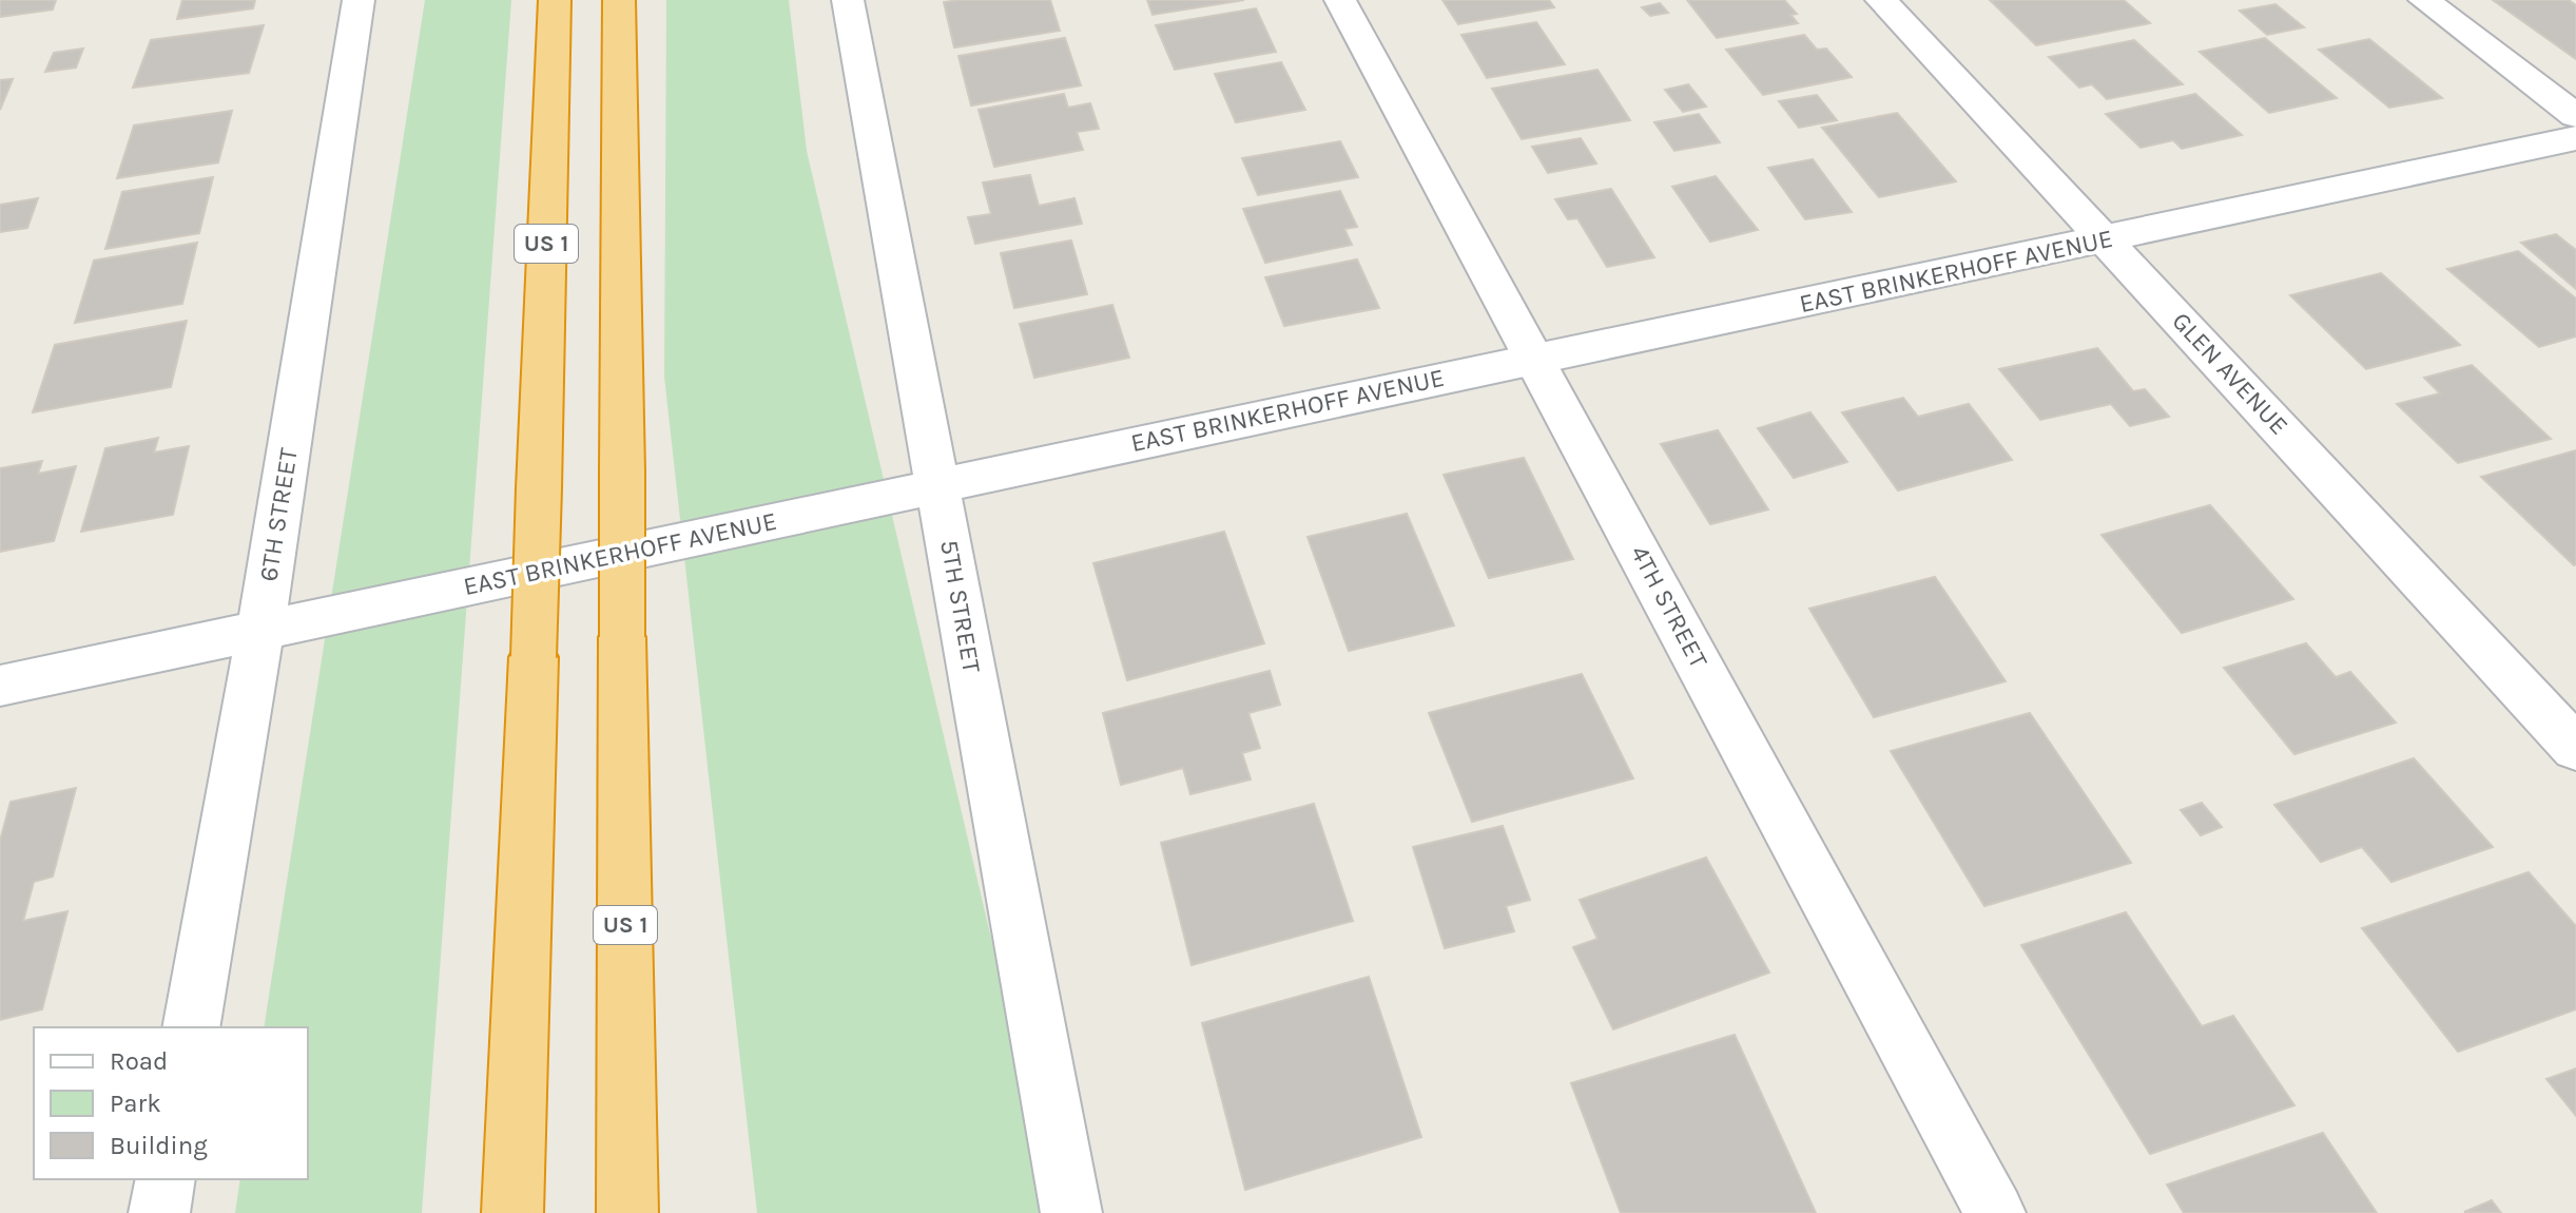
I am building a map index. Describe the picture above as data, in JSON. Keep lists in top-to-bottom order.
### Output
{
  "streets": {
    "highway": ["US 1"],
    "street": [
      "EAST BRINKERHOFF AVENUE",
      "GLEN AVENUE",
      "6TH STREET",
      "5TH STREET",
      "4TH STREET"
    ]
  },
  "crossings": [
    ["EAST BRINKERHOFF AVENUE", "GLEN AVENUE"],
    ["EAST BRINKERHOFF AVENUE", "6TH STREET"],
    ["EAST BRINKERHOFF AVENUE", "5TH STREET"],
    ["EAST BRINKERHOFF AVENUE", "4TH STREET"]
  ],
  "legend": ["Road", "Park", "Building"]
}
